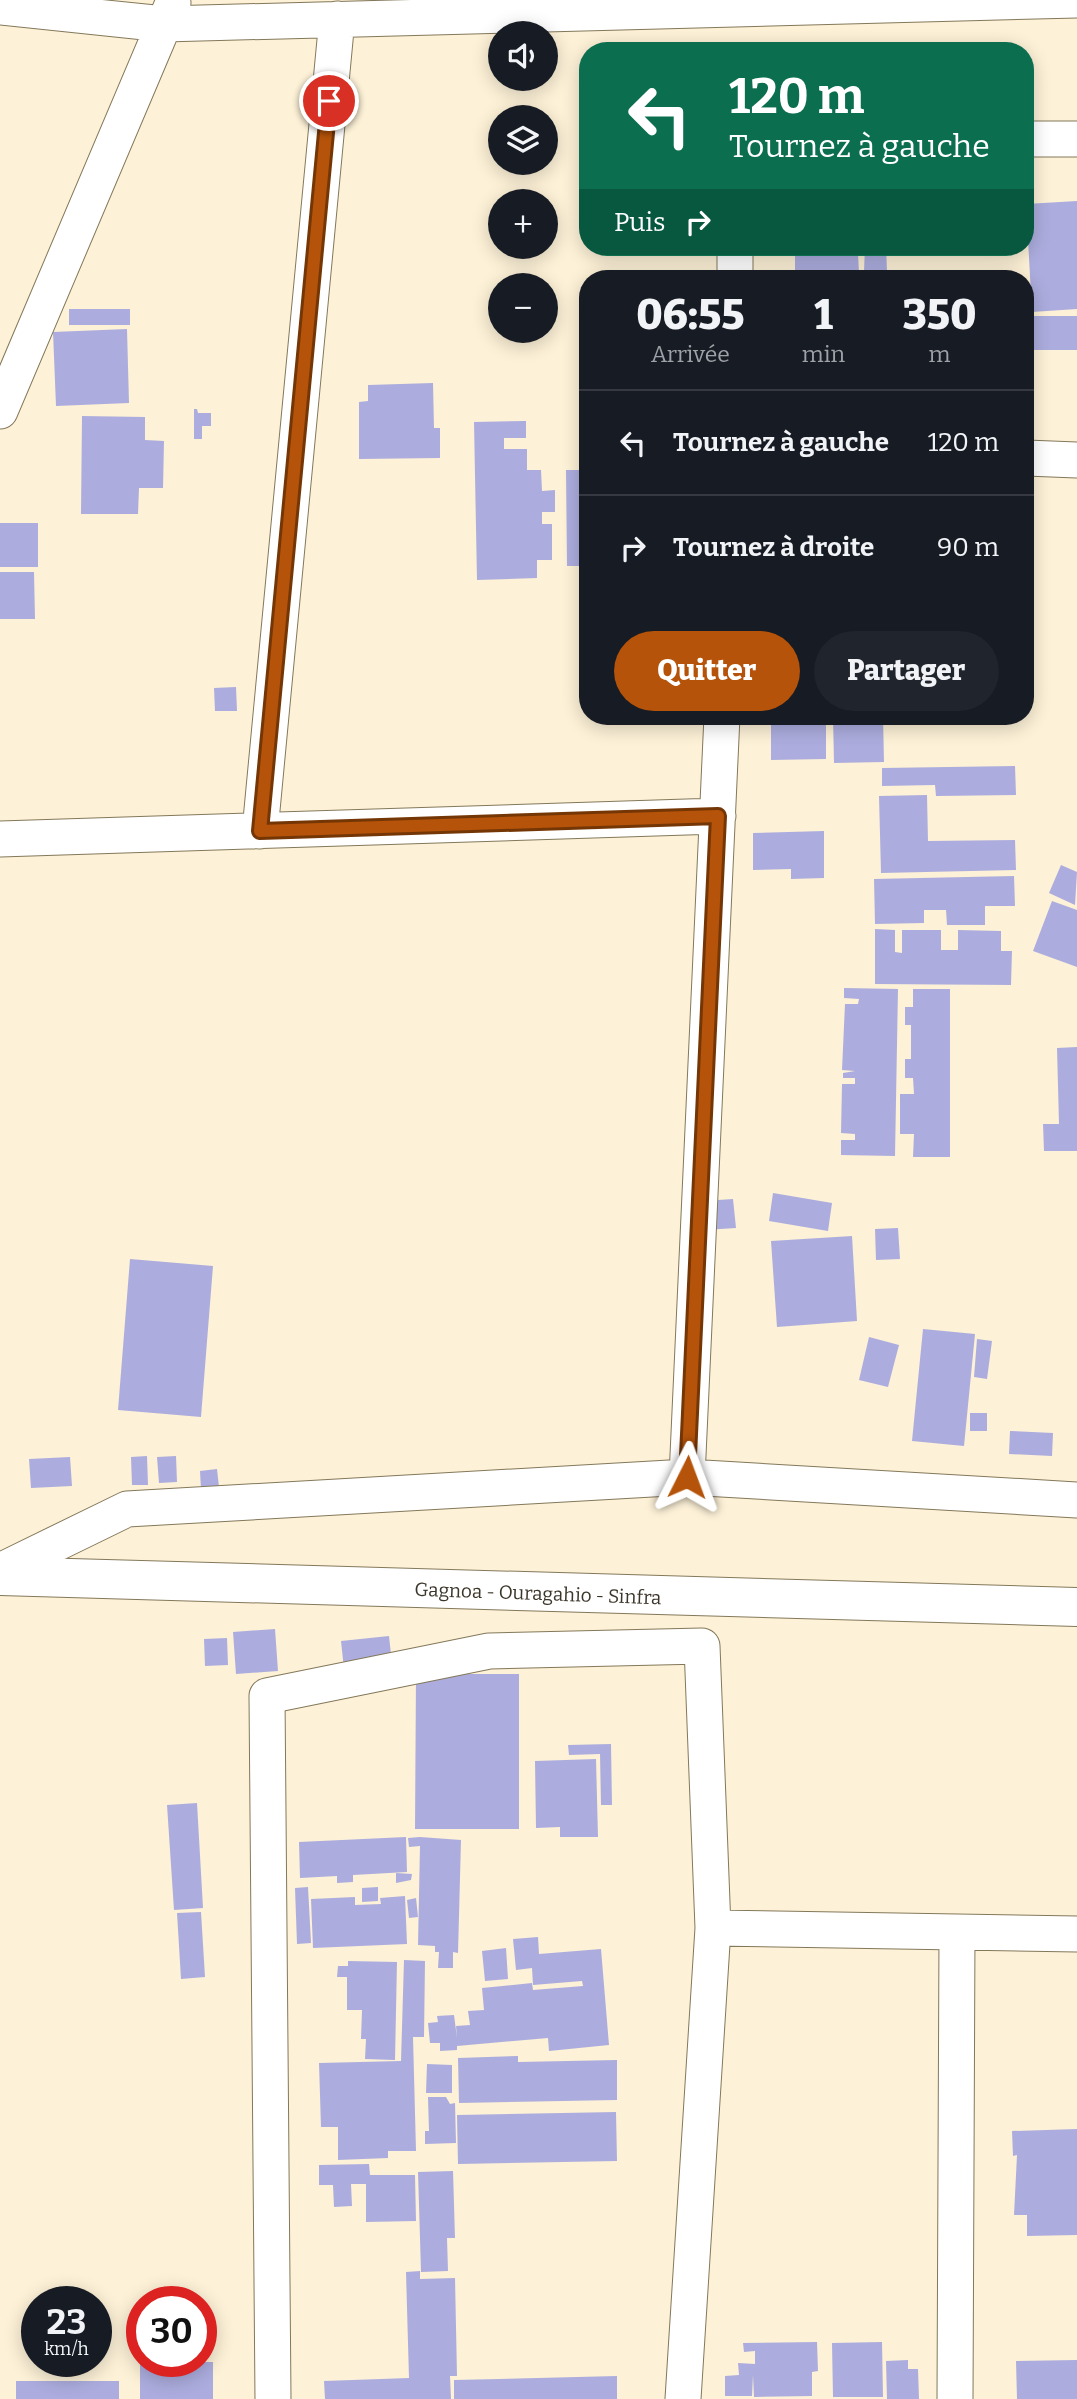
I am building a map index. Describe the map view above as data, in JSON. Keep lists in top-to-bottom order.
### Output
{
  "streets": {
    "main road": ["Gagnoa - Ouragahio - Sinfra"]
  },
  "page": {
    "map_buttons": ["+", "−"],
    "turn": ["120 m", "Tournez à gauche"],
    "then": "Puis",
    "eta": [
      "06:55",
      "Arrivée",
      "1",
      "min",
      "350",
      "m"
    ],
    "list": [
      {
        "name": "Tournez à gauche",
        "value": "120 m"
      },
      {
        "name": "Tournez à droite",
        "value": "90 m"
      }
    ],
    "buttons": ["Quitter", "Partager"],
    "speed": "23 km/h",
    "limit": "30"
  }
}
